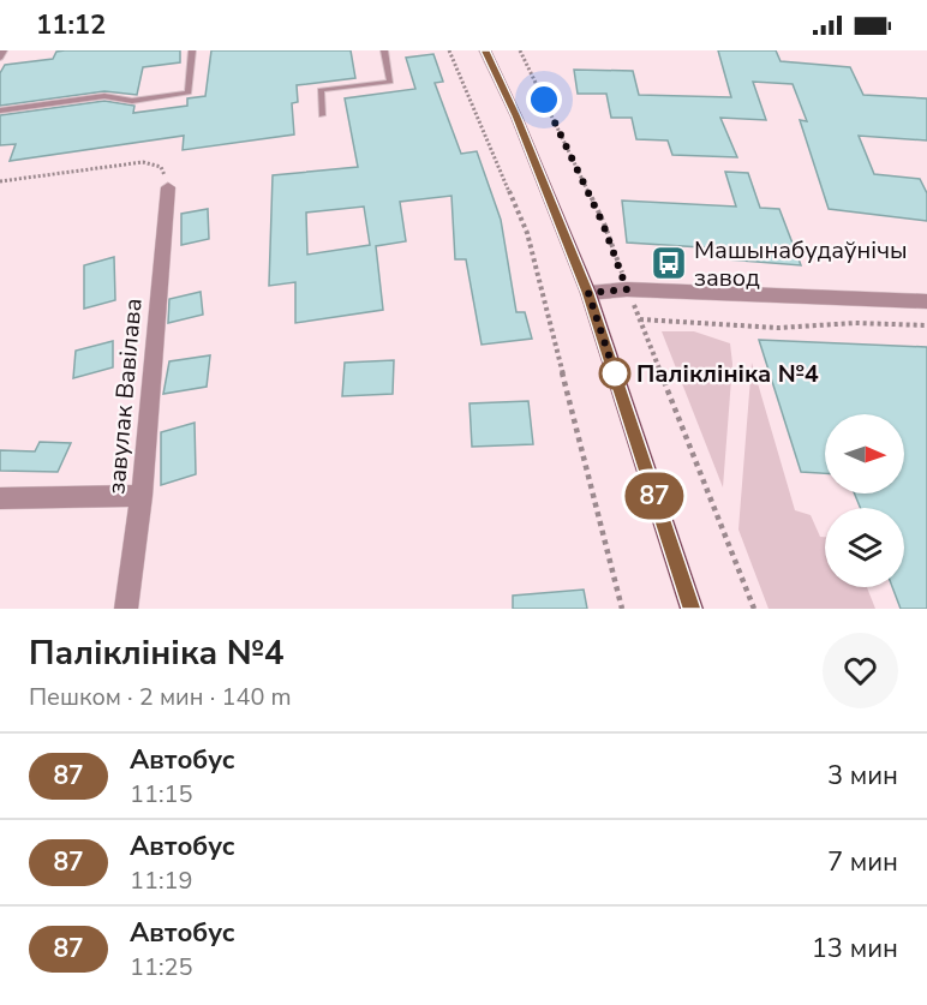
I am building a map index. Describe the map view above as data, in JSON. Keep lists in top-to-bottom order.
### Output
{
  "streets": {
    "street": ["завулак Вавілава"]
  },
  "places": {
    "bus stop": ["Машынабудаўнічы завод"],
    "other": ["Паліклініка №4"]
  },
  "lines": ["bus line 87"],
  "north": "right",
  "page": {
    "status": "11:12",
    "on_map": "87",
    "heading": ["Паліклініка №4", "Пешком · 2 мин · 140 m"],
    "list": [
      {
        "mark": "87",
        "name": "Автобус",
        "note": "11:15",
        "value": "3 мин"
      },
      {
        "mark": "87",
        "name": "Автобус",
        "note": "11:19",
        "value": "7 мин"
      },
      {
        "mark": "87",
        "name": "Автобус",
        "note": "11:25",
        "value": "13 мин"
      }
    ]
  }
}
